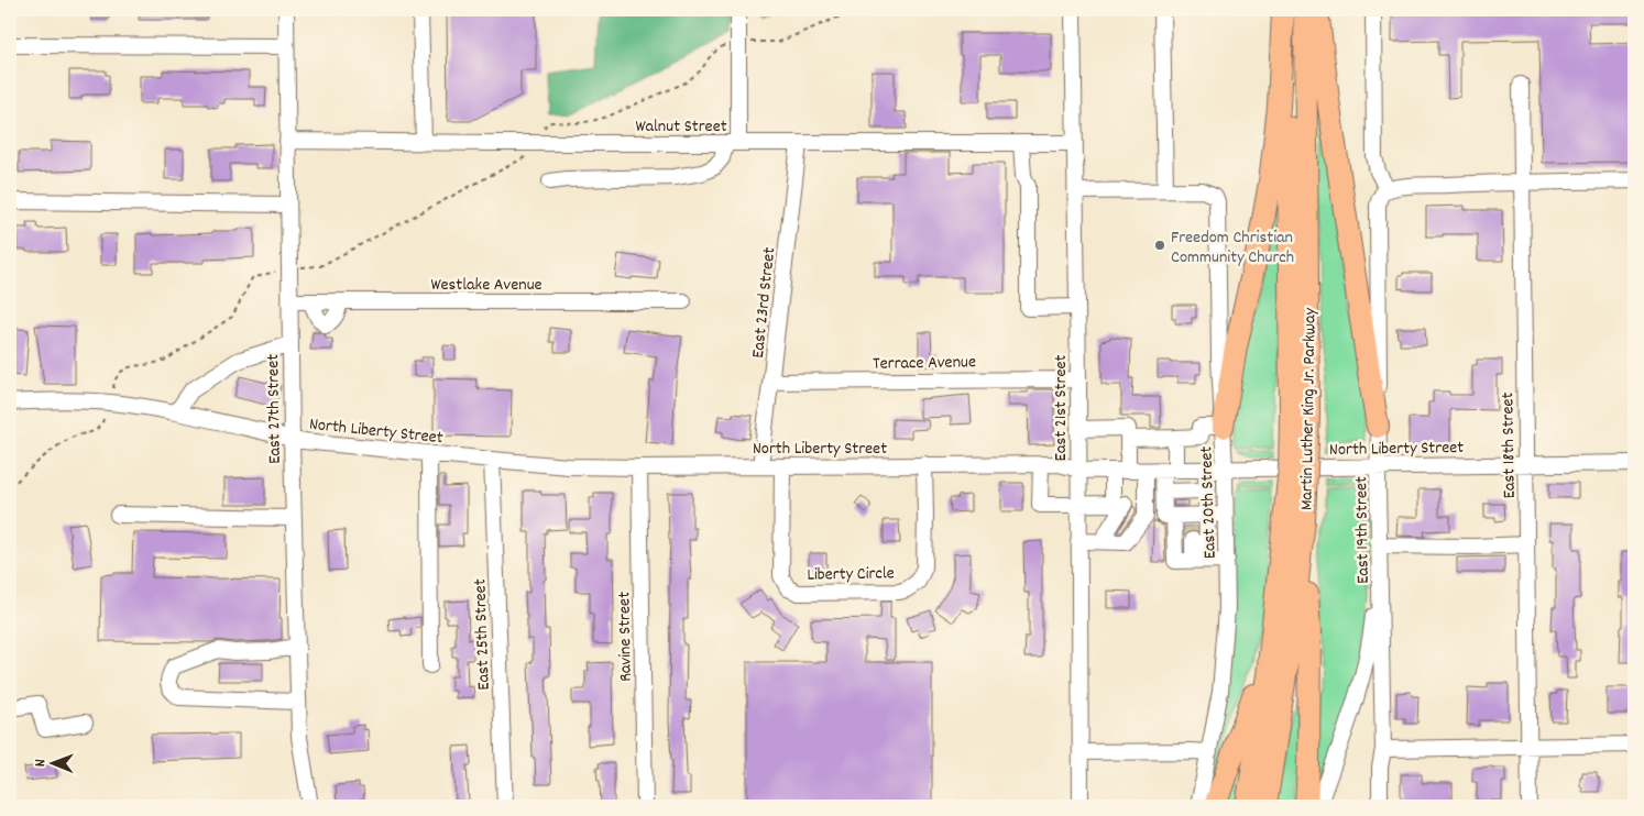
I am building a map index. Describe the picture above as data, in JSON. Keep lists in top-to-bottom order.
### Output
{
  "streets": {
    "highway": ["Martin Luther King Jr. Parkway"],
    "street": [
      "Walnut Street",
      "Westlake Avenue",
      "East 23rd Street",
      "Terrace Avenue",
      "East 21st Street",
      "East 27th Street",
      "North Liberty Street",
      "East 18th Street",
      "East 20th Street",
      "East 19th Street",
      "Liberty Circle",
      "East 25th Street",
      "Ravine Street"
    ]
  },
  "crossings": [
    ["Walnut Street", "East 23rd Street"],
    ["Walnut Street", "East 21st Street"],
    ["Walnut Street", "East 27th Street"],
    ["Westlake Avenue", "East 27th Street"],
    ["East 23rd Street", "Terrace Avenue"],
    ["East 23rd Street", "North Liberty Street"],
    ["Terrace Avenue", "East 21st Street"],
    ["East 21st Street", "North Liberty Street"],
    ["East 27th Street", "North Liberty Street"],
    ["North Liberty Street", "East 18th Street"],
    ["North Liberty Street", "East 20th Street"],
    ["North Liberty Street", "East 19th Street"],
    ["North Liberty Street", "Liberty Circle"],
    ["North Liberty Street", "East 25th Street"],
    ["North Liberty Street", "Ravine Street"]
  ],
  "places": ["Freedom Christian Community Church"],
  "north": "left"
}
